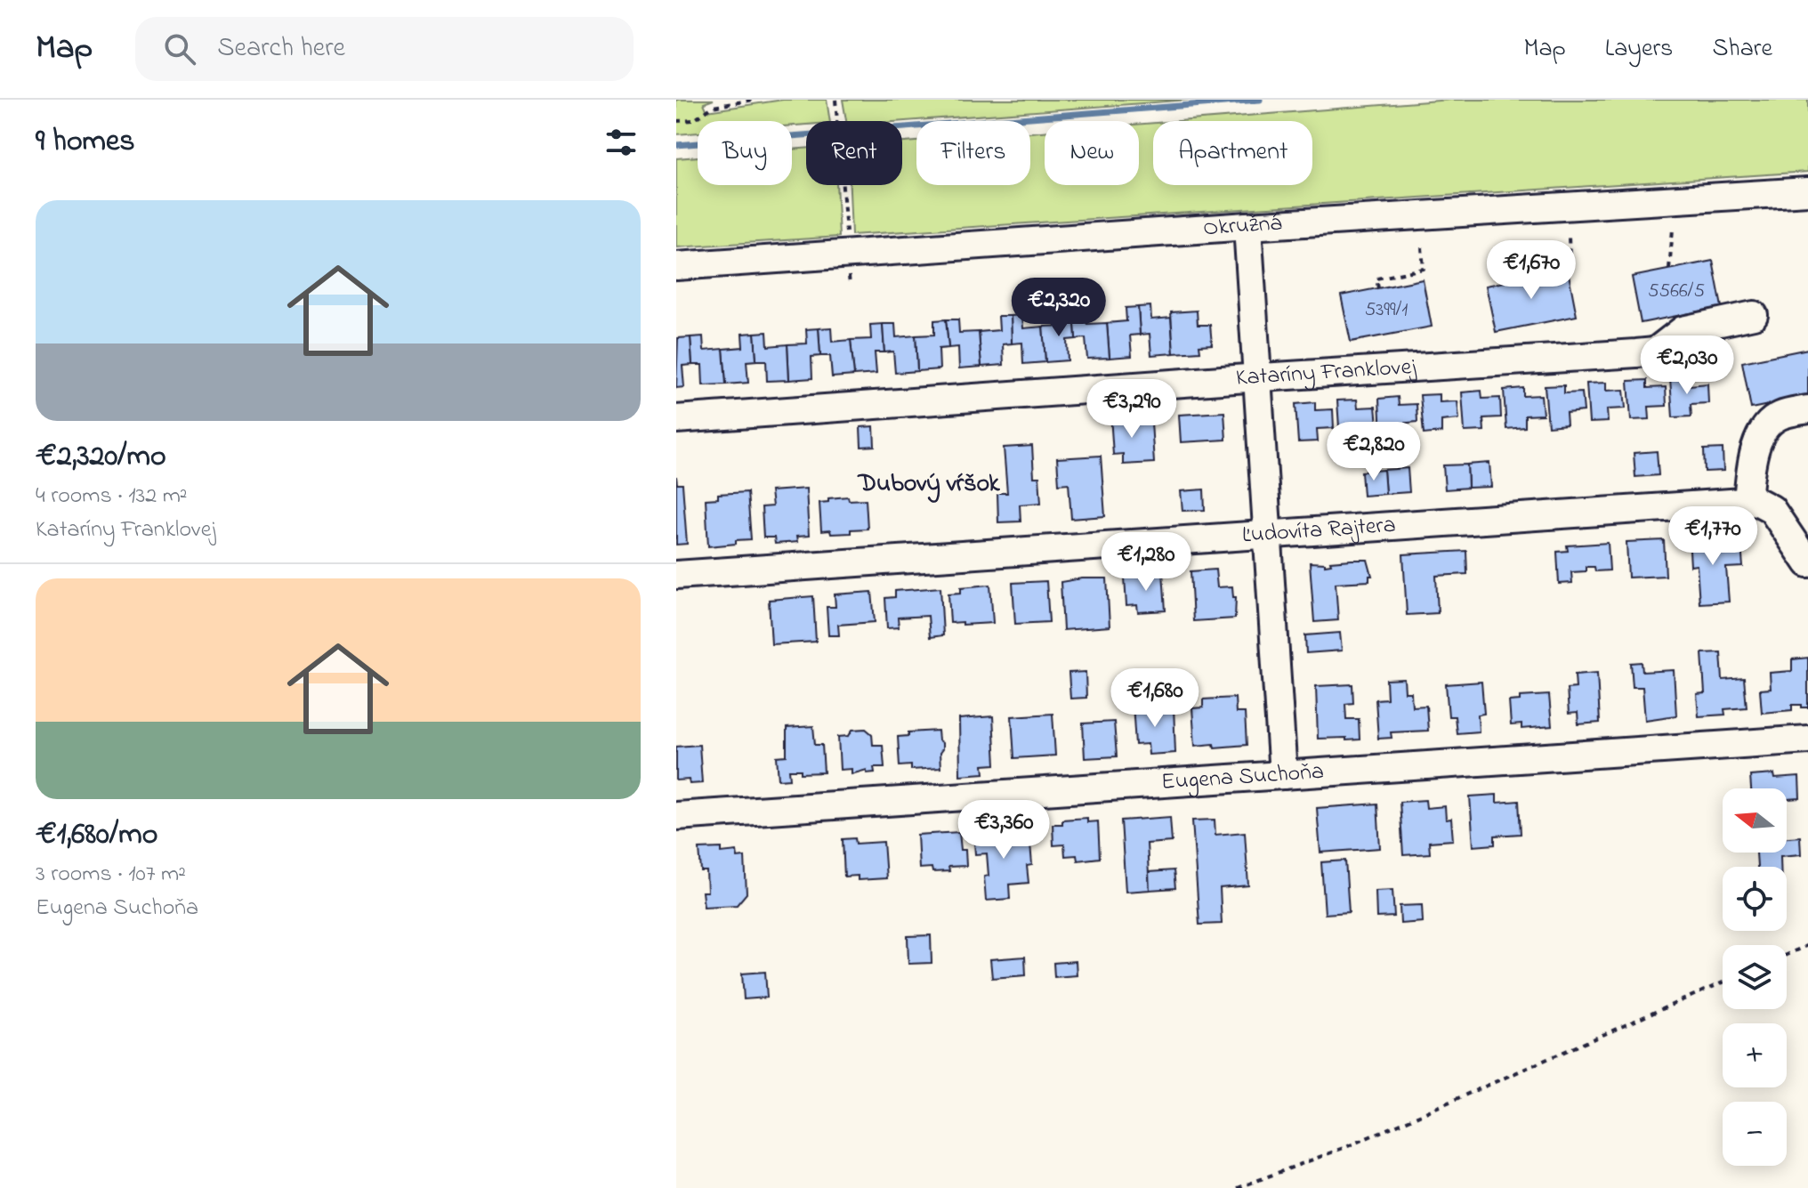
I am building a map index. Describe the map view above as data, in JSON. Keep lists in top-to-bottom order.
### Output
{
  "streets": {
    "street": [
      "Okružná",
      "Kataríny Franklovej",
      "Ľudovíta Rajtera",
      "Eugena Suchoňa"
    ]
  },
  "districts": ["Dubový vŕšok"],
  "house_numbers": ["5566/5", "5399/1"],
  "north": "left",
  "page": {
    "header": "Map",
    "search": "Search here",
    "nav": ["Map", "Layers", "Share"],
    "heading": "9 homes",
    "chip": [
      "Buy",
      "Rent",
      "Filters",
      "New",
      "Apartment"
    ],
    "list": [
      {
        "name": "€2,320/mo",
        "note": "4 rooms · 132 m² · Kataríny Franklovej"
      },
      {
        "name": "€1,680/mo",
        "note": "3 rooms · 107 m² · Eugena Suchoňa"
      }
    ],
    "price": [
      "€1,670",
      "€2,320",
      "€2,030",
      "€3,290",
      "€2,820",
      "€1,770",
      "€1,280",
      "€1,680",
      "€3,360"
    ],
    "map_buttons": ["+", "−"]
  }
}
